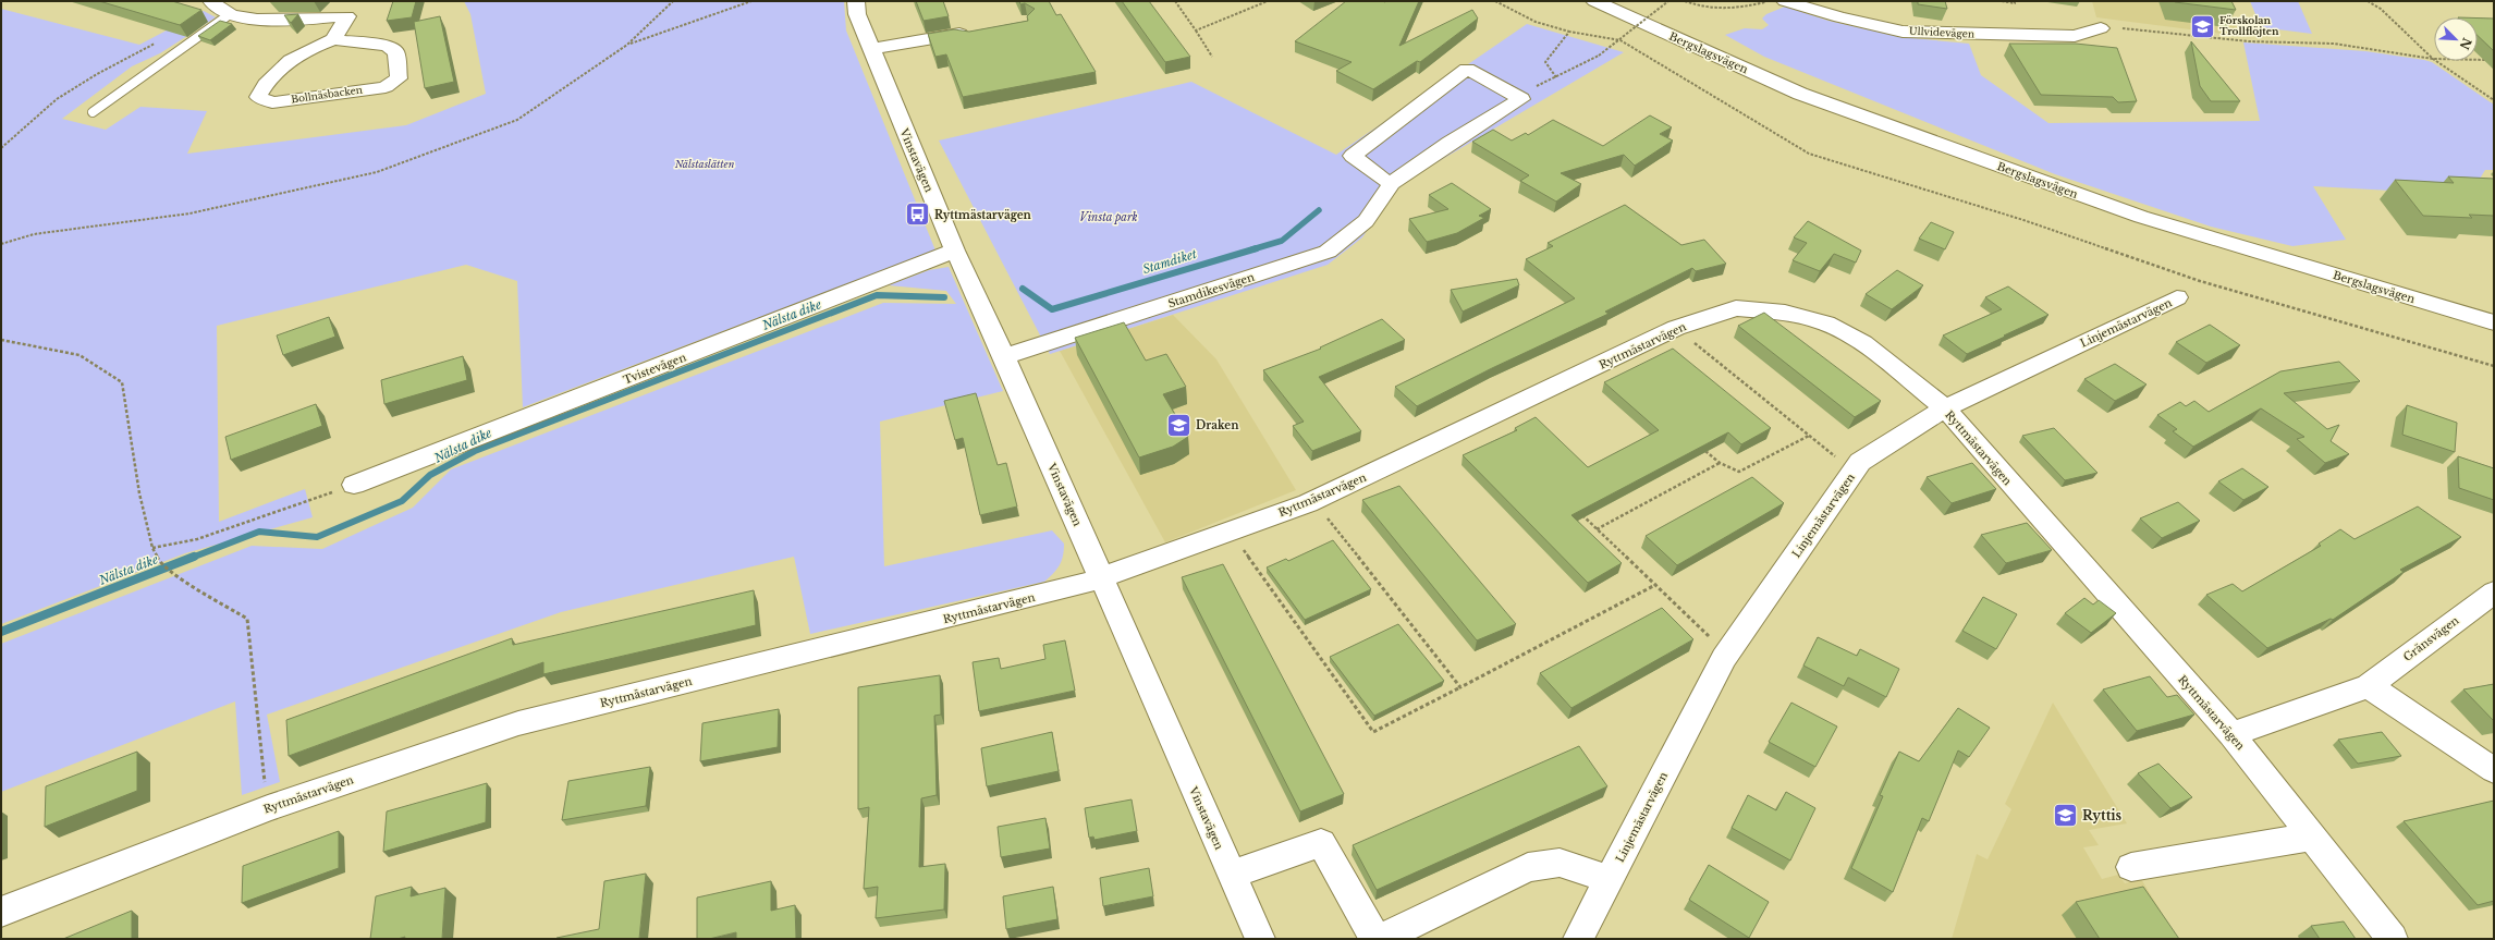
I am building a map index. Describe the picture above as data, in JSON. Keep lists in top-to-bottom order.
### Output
{
  "streets": {
    "street": [
      "Ullvidevägen",
      "Bergslagsvägen",
      "Bollnäsbacken",
      "Vinstavägen",
      "Stamdikesvägen",
      "Linjemästarvägen",
      "Ryttmästarvägen",
      "Tvistevägen",
      "Gränsvägen"
    ]
  },
  "crossings": [
    ["Vinstavägen", "Stamdikesvägen"],
    ["Vinstavägen", "Ryttmästarvägen"],
    ["Vinstavägen", "Tvistevägen"],
    ["Linjemästarvägen", "Ryttmästarvägen"],
    ["Ryttmästarvägen", "Gränsvägen"]
  ],
  "water": ["Stamdiket", "Nälsta dike"],
  "parks": ["Nälstaslätten", "Vinsta park"],
  "places": {
    "school or university": ["Förskolan Trollflöjten", "Draken", "Ryttis"],
    "bus stop": ["Ryttmästarvägen"]
  },
  "north": "bottom right"
}
